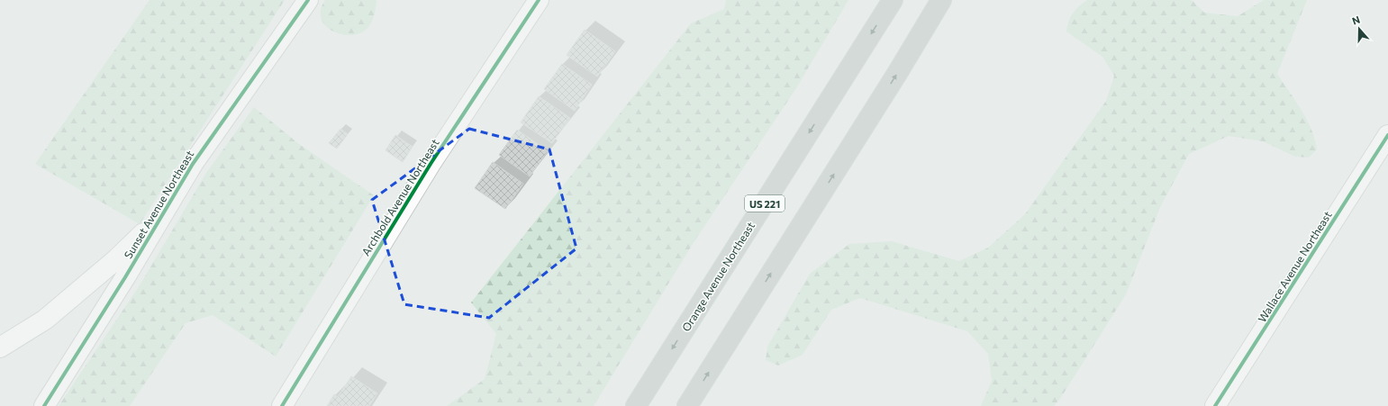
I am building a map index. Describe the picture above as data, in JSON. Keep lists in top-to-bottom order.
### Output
{
  "streets": {
    "highway": ["US 221", "Orange Avenue Northeast"],
    "street": ["Archbold Avenue Northeast", "Sunset Avenue Northeast", "Wallace Avenue Northeast"]
  },
  "north": "top"
}
